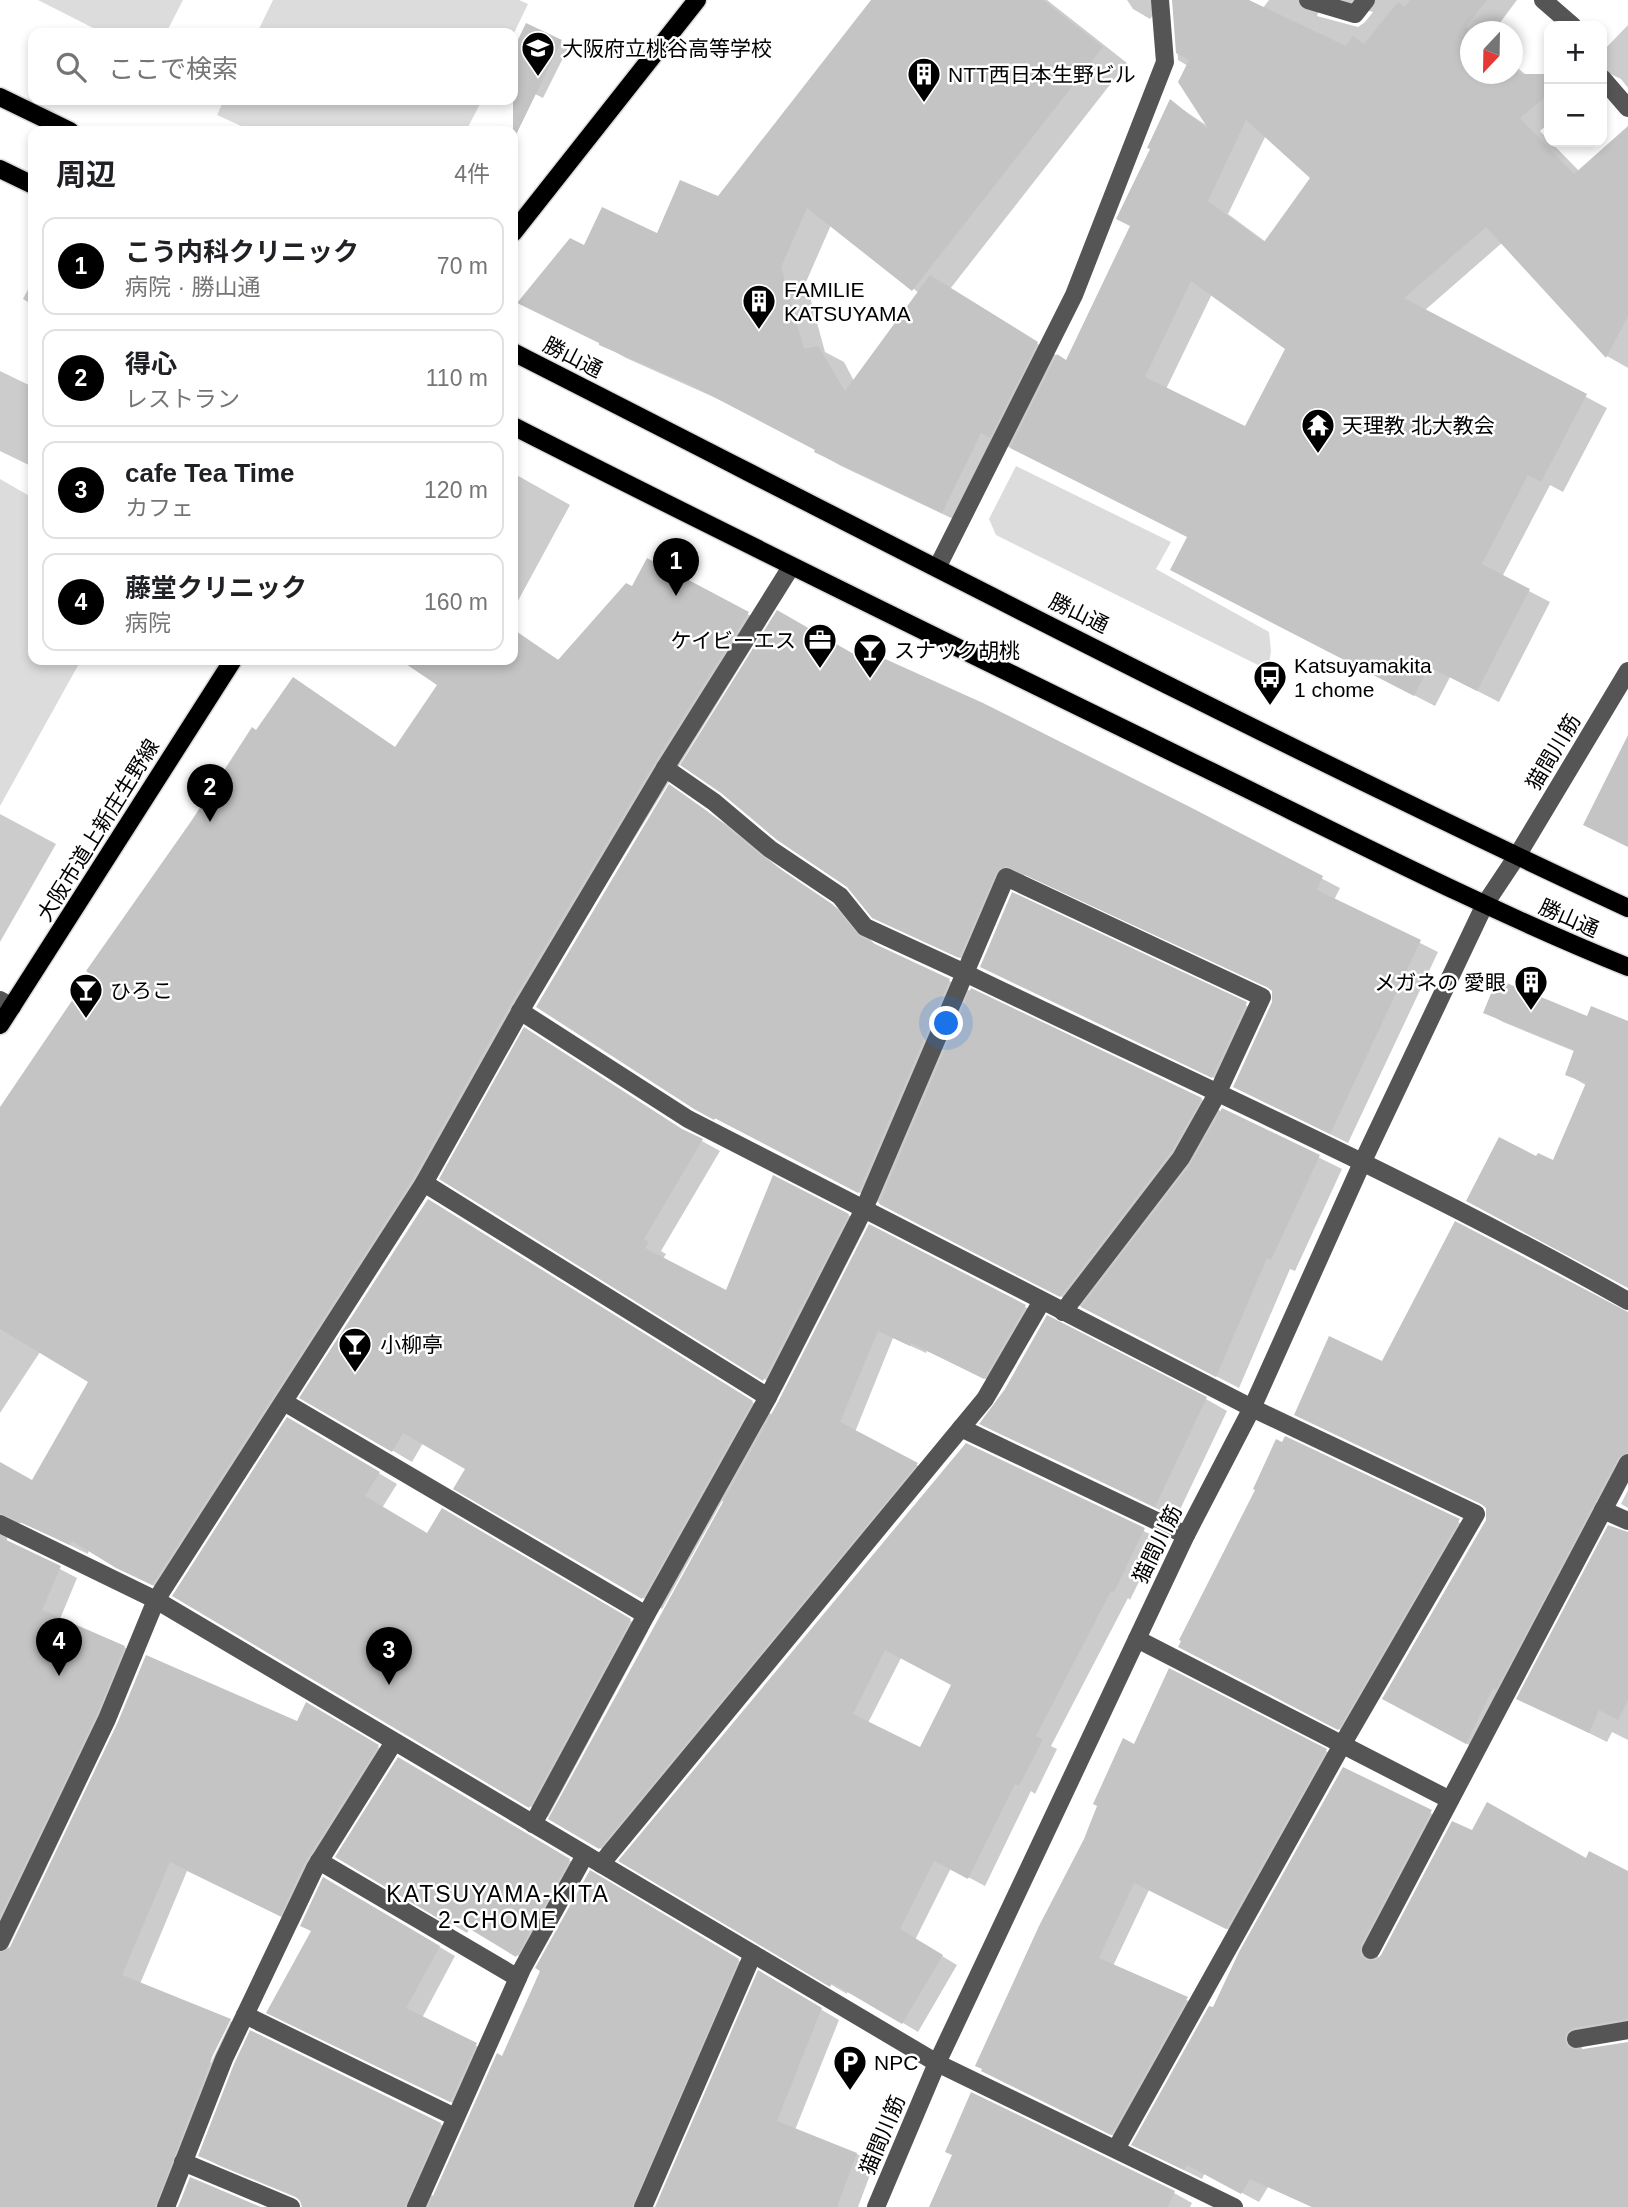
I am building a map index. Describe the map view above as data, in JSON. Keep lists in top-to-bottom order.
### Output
{
  "streets": {
    "main road": ["勝山通", "大阪市道上新庄生野線"],
    "street": ["猫間川筋"]
  },
  "crossings": [
    ["勝山通", "猫間川筋"]
  ],
  "districts": ["KATSUYAMA-KITA 2-CHOME"],
  "places": {
    "school or university": ["大阪府立桃谷高等学校"],
    "building": ["NTT西日本生野ビル", "FAMILIE KATSUYAMA", "メガネの 愛眼"],
    "temple": ["天理教 北大教会"],
    "office": ["ケイビーエス"],
    "bar": ["スナック胡桃", "ひろこ", "小柳亭"],
    "bus stop": ["Katsuyamakita 1 chome"],
    "parking": ["NPC"]
  },
  "north": "bottom",
  "page": {
    "map_buttons": ["+", "−"],
    "search": "ここで検索",
    "heading": ["周辺", "4件"],
    "list": [
      {
        "mark": "1",
        "name": "こう内科クリニック",
        "note": "病院 · 勝山通",
        "value": "70 m"
      },
      {
        "mark": "2",
        "name": "得心",
        "note": "レストラン",
        "value": "110 m"
      },
      {
        "mark": "3",
        "name": "cafe Tea Time",
        "note": "カフェ",
        "value": "120 m"
      },
      {
        "mark": "4",
        "name": "藤堂クリニック",
        "note": "病院",
        "value": "160 m"
      }
    ],
    "pins": [
      "1",
      "2",
      "4",
      "3"
    ]
  }
}
